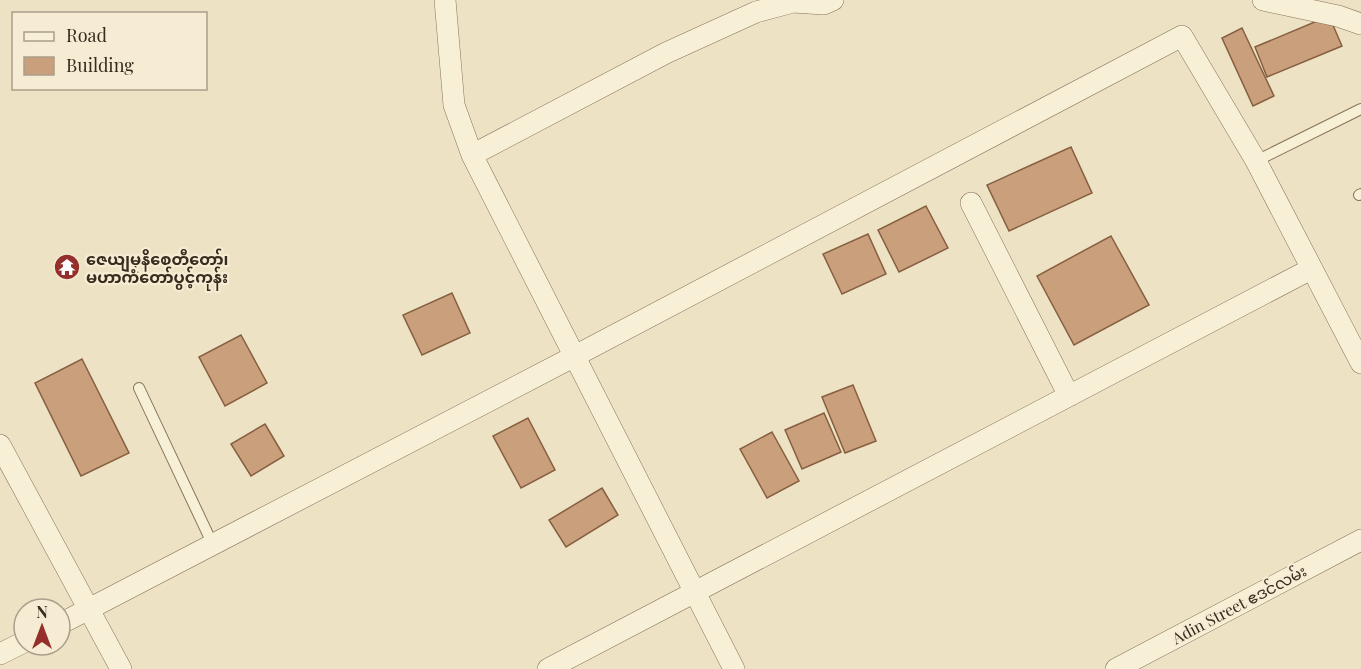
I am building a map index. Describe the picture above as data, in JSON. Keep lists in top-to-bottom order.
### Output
{
  "streets": {
    "street": ["Adin Street ဧဒင်လမ်း"]
  },
  "places": {
    "temple": ["ဇေယျမုနိစေတီတော်၊ မဟာကံတော်ပွင့်ကုန်း"]
  },
  "legend": ["Road", "Building"],
  "north": "top"
}
